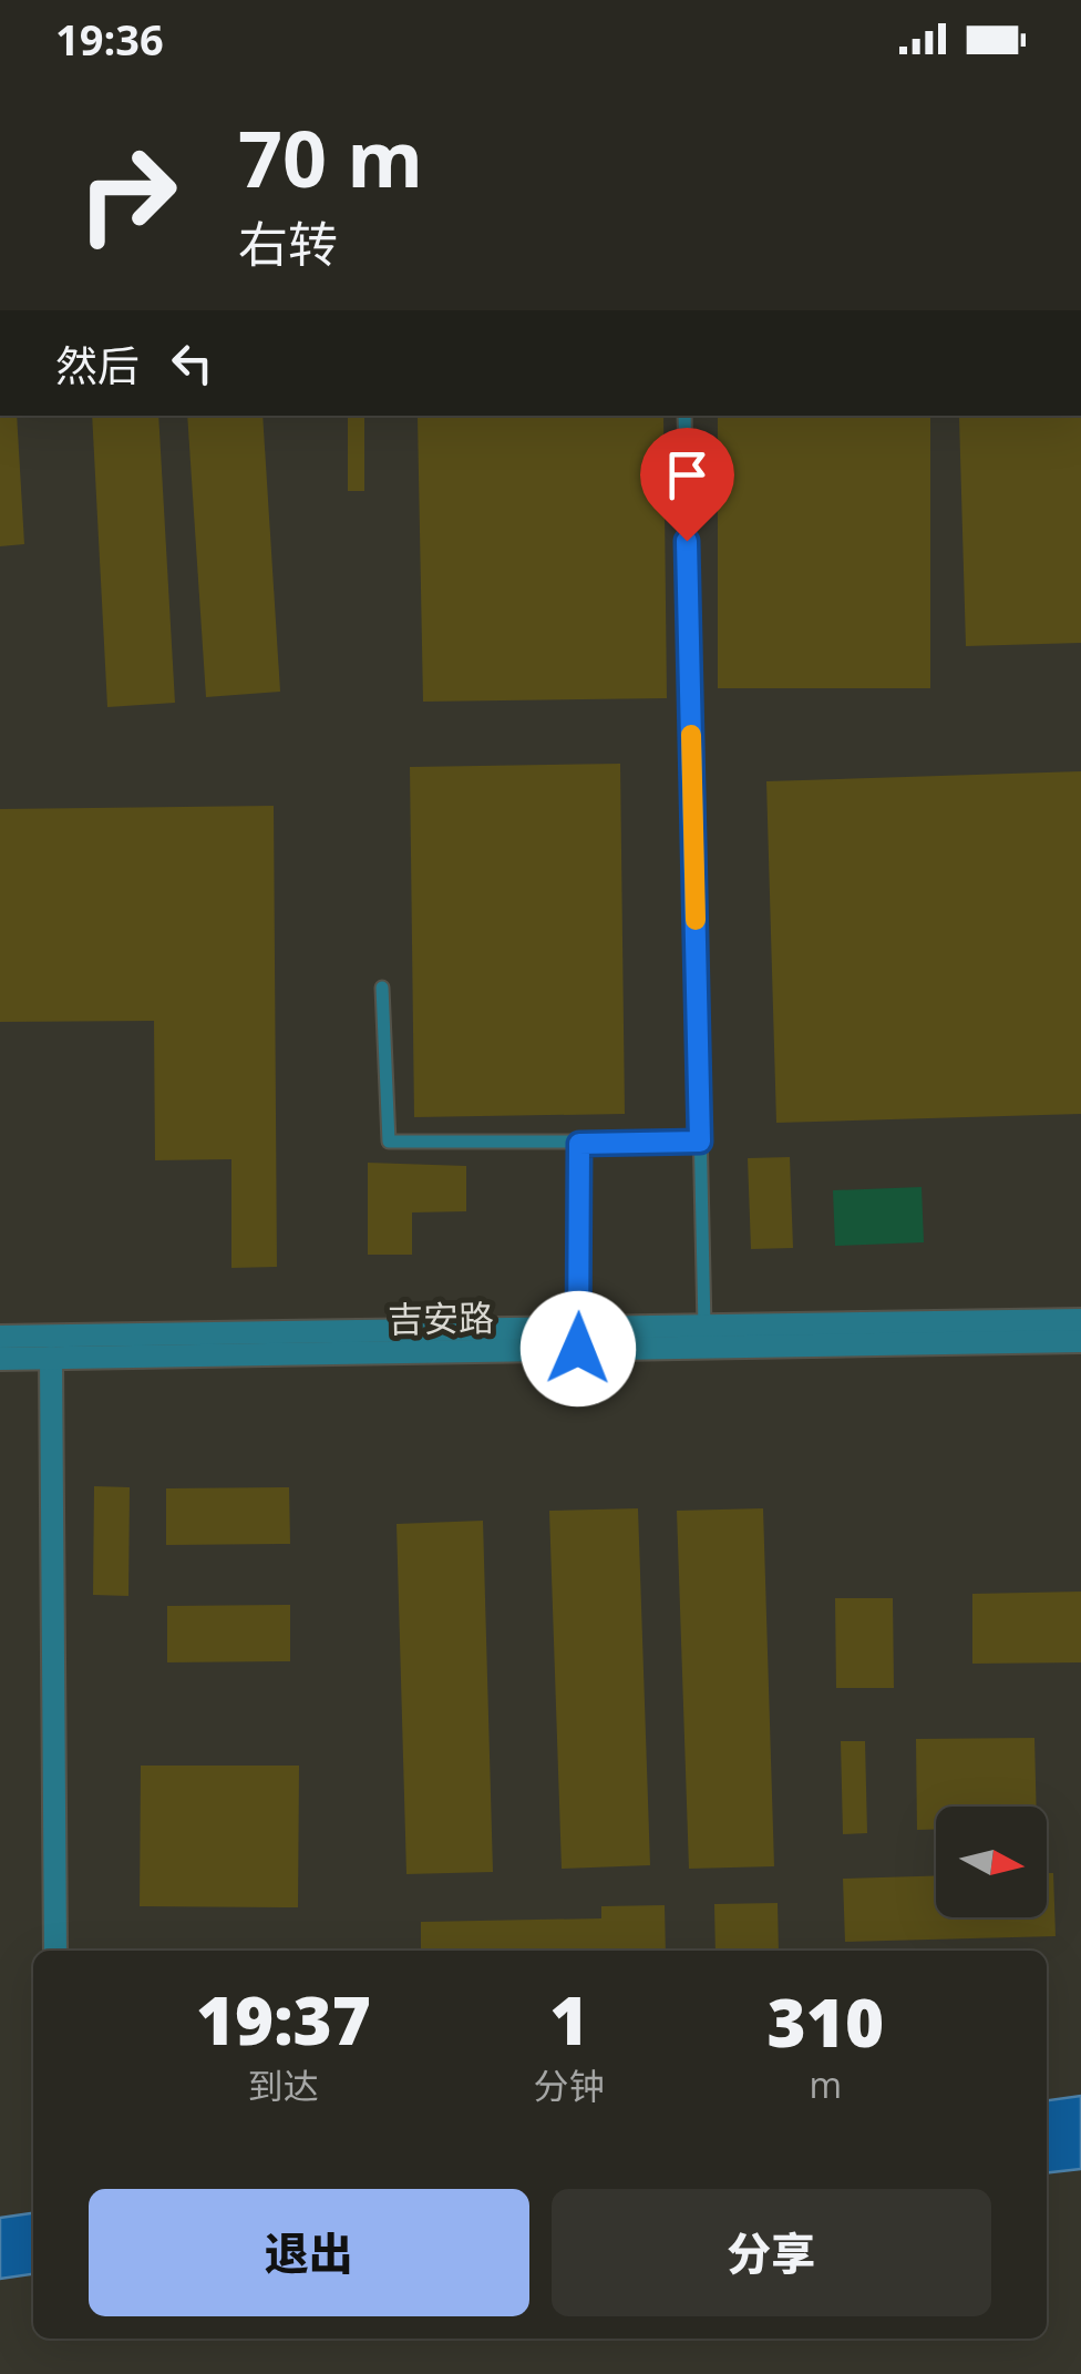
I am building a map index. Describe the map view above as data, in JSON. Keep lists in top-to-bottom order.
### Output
{
  "streets": {
    "street": ["吉安路"]
  },
  "north": "right",
  "page": {
    "status": "19:36",
    "turn": ["70 m", "右转"],
    "then": "然后",
    "eta": [
      "19:37",
      "到达",
      "1",
      "分钟",
      "310",
      "m"
    ],
    "buttons": ["退出", "分享"]
  }
}
